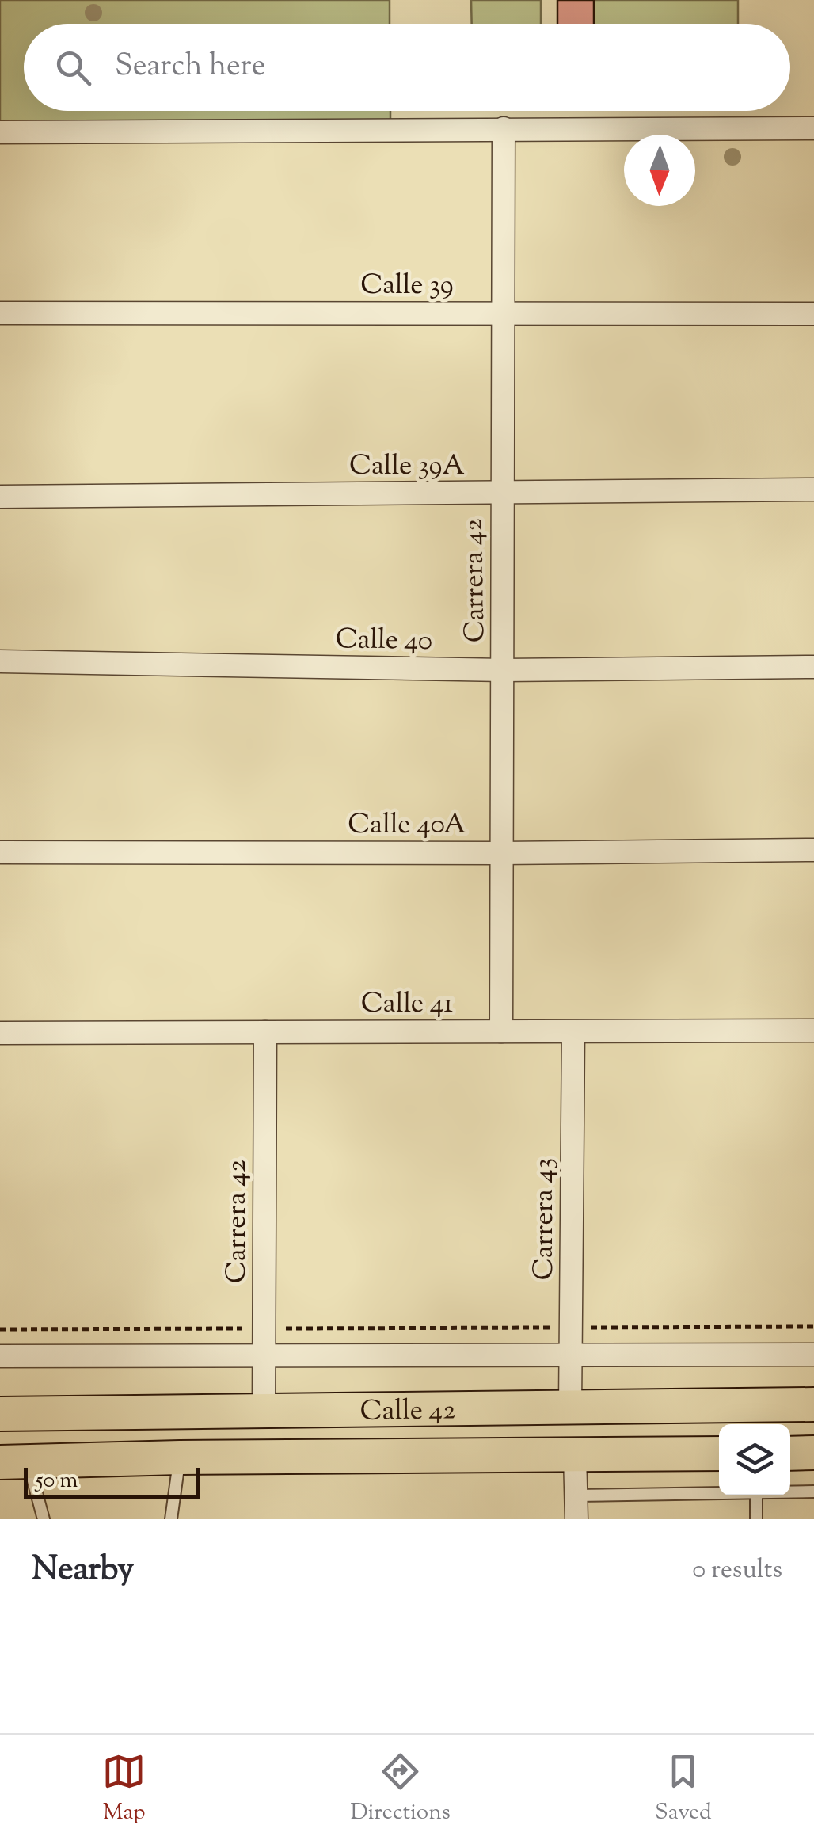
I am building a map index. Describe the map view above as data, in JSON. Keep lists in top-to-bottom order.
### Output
{
  "streets": {
    "main road": ["Calle 42"],
    "street": [
      "Calle 39",
      "Calle 39A",
      "Carrera 42",
      "Calle 40",
      "Calle 40A",
      "Calle 41",
      "Carrera 43"
    ]
  },
  "crossings": [
    ["Calle 39", "Carrera 42"],
    ["Calle 39A", "Carrera 42"],
    ["Carrera 42", "Calle 40"],
    ["Carrera 42", "Calle 40A"],
    ["Carrera 42", "Calle 41"],
    ["Carrera 42", "Calle 42"],
    ["Calle 41", "Carrera 43"],
    ["Carrera 43", "Calle 42"]
  ],
  "scale_bar": "50 m",
  "north": "bottom",
  "page": {
    "search": "Search here",
    "scale": "50 m",
    "heading": ["Nearby", "0 results"],
    "nav": ["Map", "Directions", "Saved"]
  }
}
